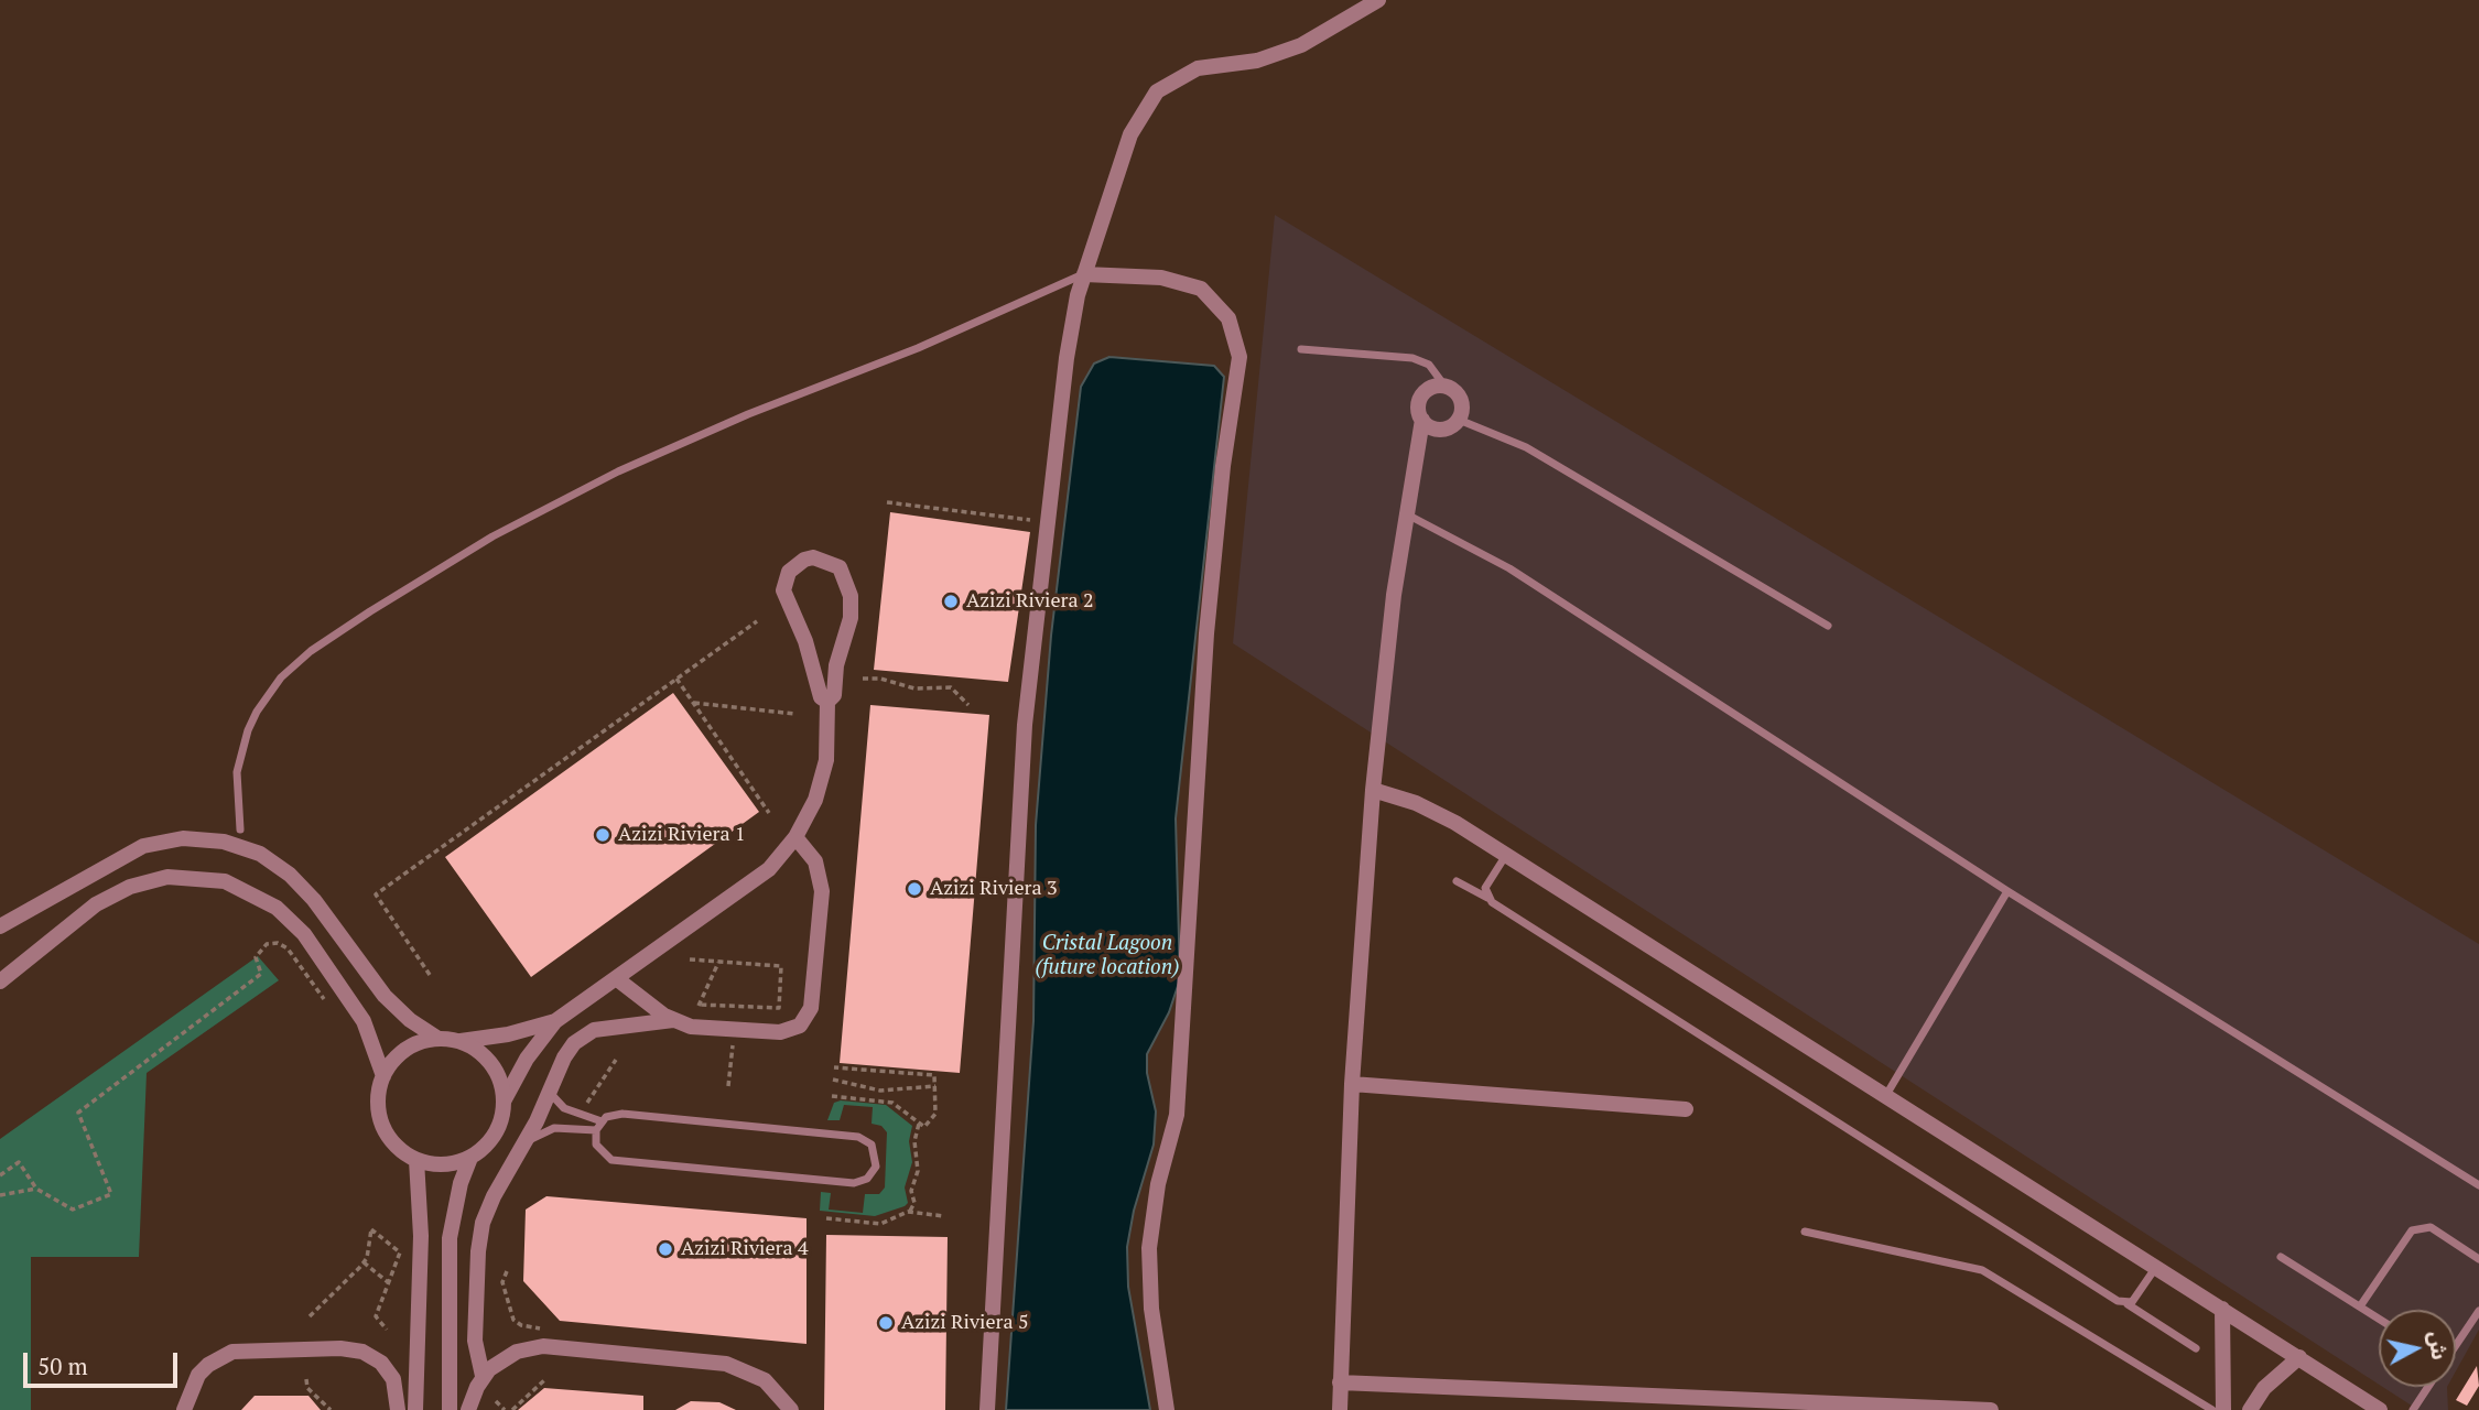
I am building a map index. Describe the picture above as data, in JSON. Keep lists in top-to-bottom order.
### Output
{
  "water": ["Cristal Lagoon (future location)"],
  "places": [
    "Azizi Riviera 2",
    "Azizi Riviera 1",
    "Azizi Riviera 3",
    "Azizi Riviera 4",
    "Azizi Riviera 5"
  ],
  "scale_bar": "50 m",
  "north": "right"
}
